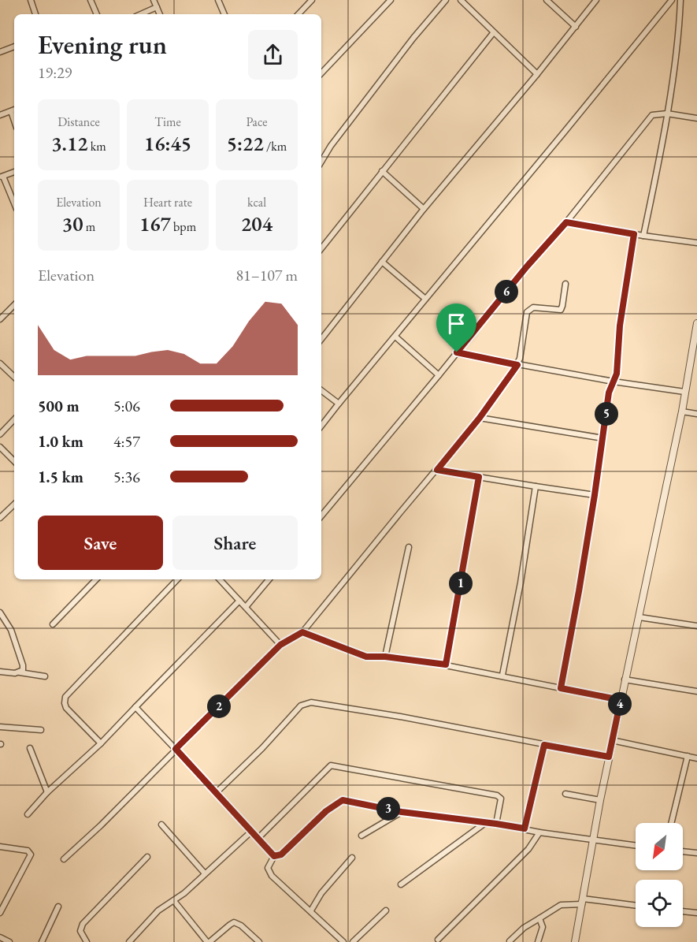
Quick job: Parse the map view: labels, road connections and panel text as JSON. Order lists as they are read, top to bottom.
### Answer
{
  "north": "bottom left",
  "page": {
    "heading": ["Evening run", "19:29"],
    "stats": [
      ["Distance", "3.12 km"],
      ["Time", "16:45"],
      ["Pace", "5:22 /km"],
      ["Elevation", "30 m"],
      ["Heart rate", "167 bpm"],
      ["kcal", "204"]
    ],
    "chart": ["Elevation", "81–107 m"],
    "pins": [
      "6",
      "5",
      "1",
      "4",
      "2",
      "3"
    ],
    "list": [
      {
        "name": "500 m",
        "note": "5:06"
      },
      {
        "name": "1.0 km",
        "note": "4:57"
      },
      {
        "name": "1.5 km",
        "note": "5:36"
      }
    ],
    "buttons": ["Save", "Share"]
  }
}
